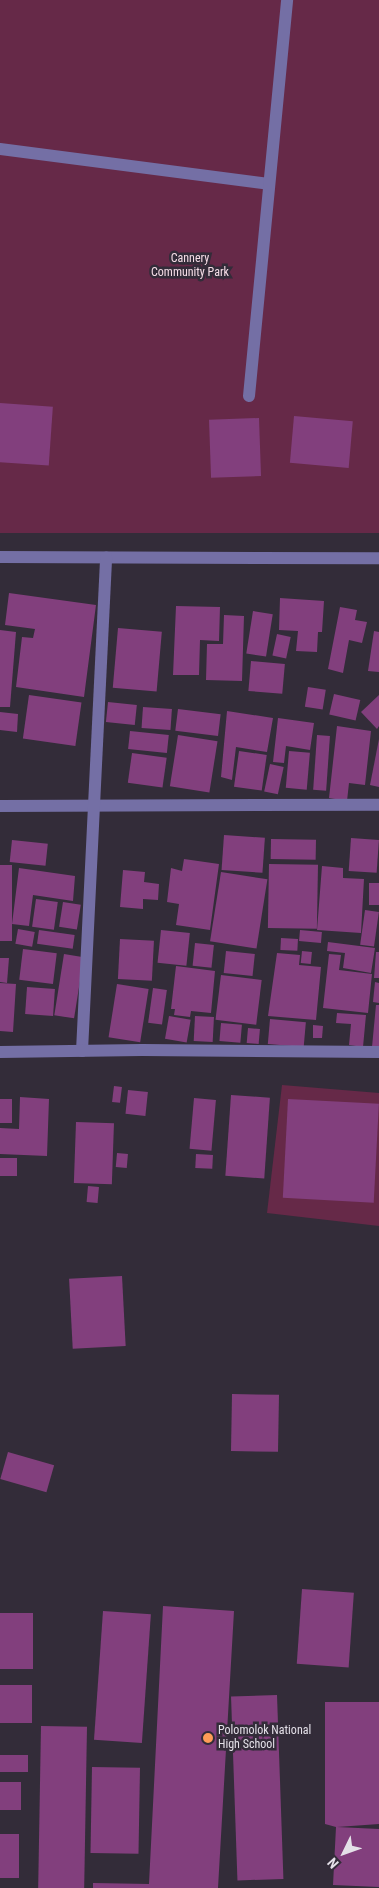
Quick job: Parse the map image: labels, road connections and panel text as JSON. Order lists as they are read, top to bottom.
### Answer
{
  "parks": ["Cannery Community Park"],
  "places": ["Polomolok National High School"],
  "north": "bottom left"
}
